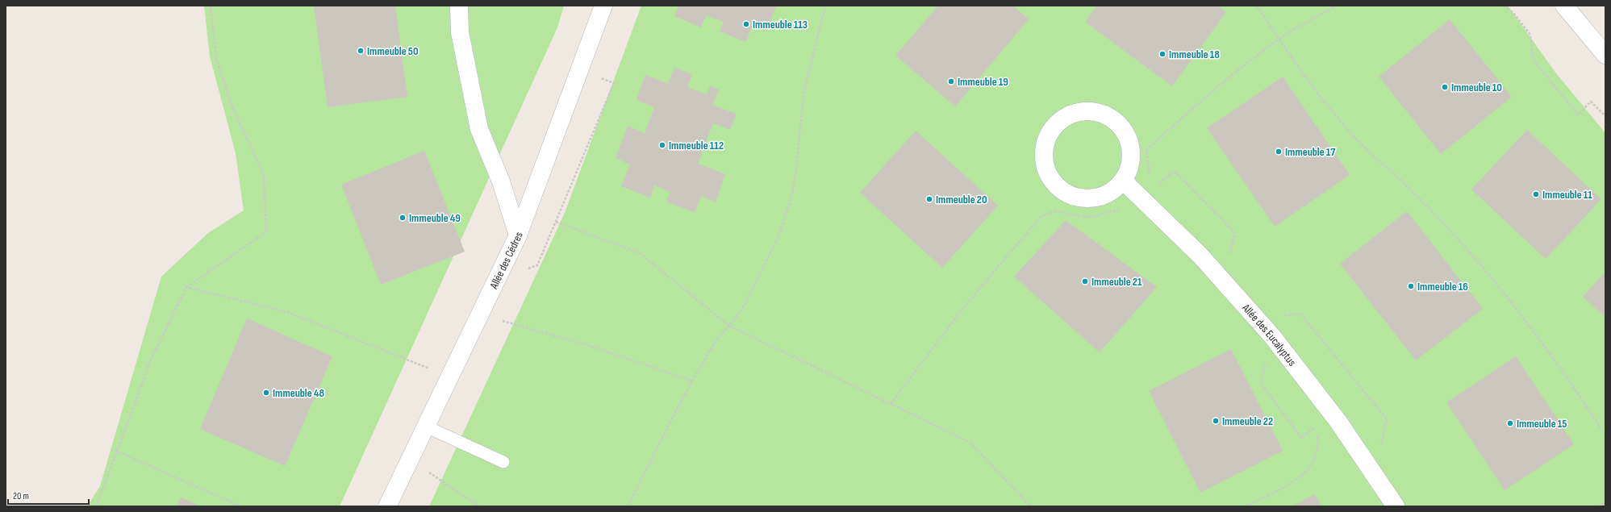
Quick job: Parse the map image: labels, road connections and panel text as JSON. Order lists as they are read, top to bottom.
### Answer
{
  "streets": {
    "street": ["Allée des Cédres", "Allée des Eucalyptus"]
  },
  "places": [
    "Immeuble 113",
    "Immeuble 50",
    "Immeuble 18",
    "Immeuble 19",
    "Immeuble 10",
    "Immeuble 112",
    "Immeuble 17",
    "Immeuble 11",
    "Immeuble 20",
    "Immeuble 49",
    "Immeuble 21",
    "Immeuble 16",
    "Immeuble 48",
    "Immeuble 22",
    "Immeuble 15"
  ],
  "scale_bar": "20 m"
}
